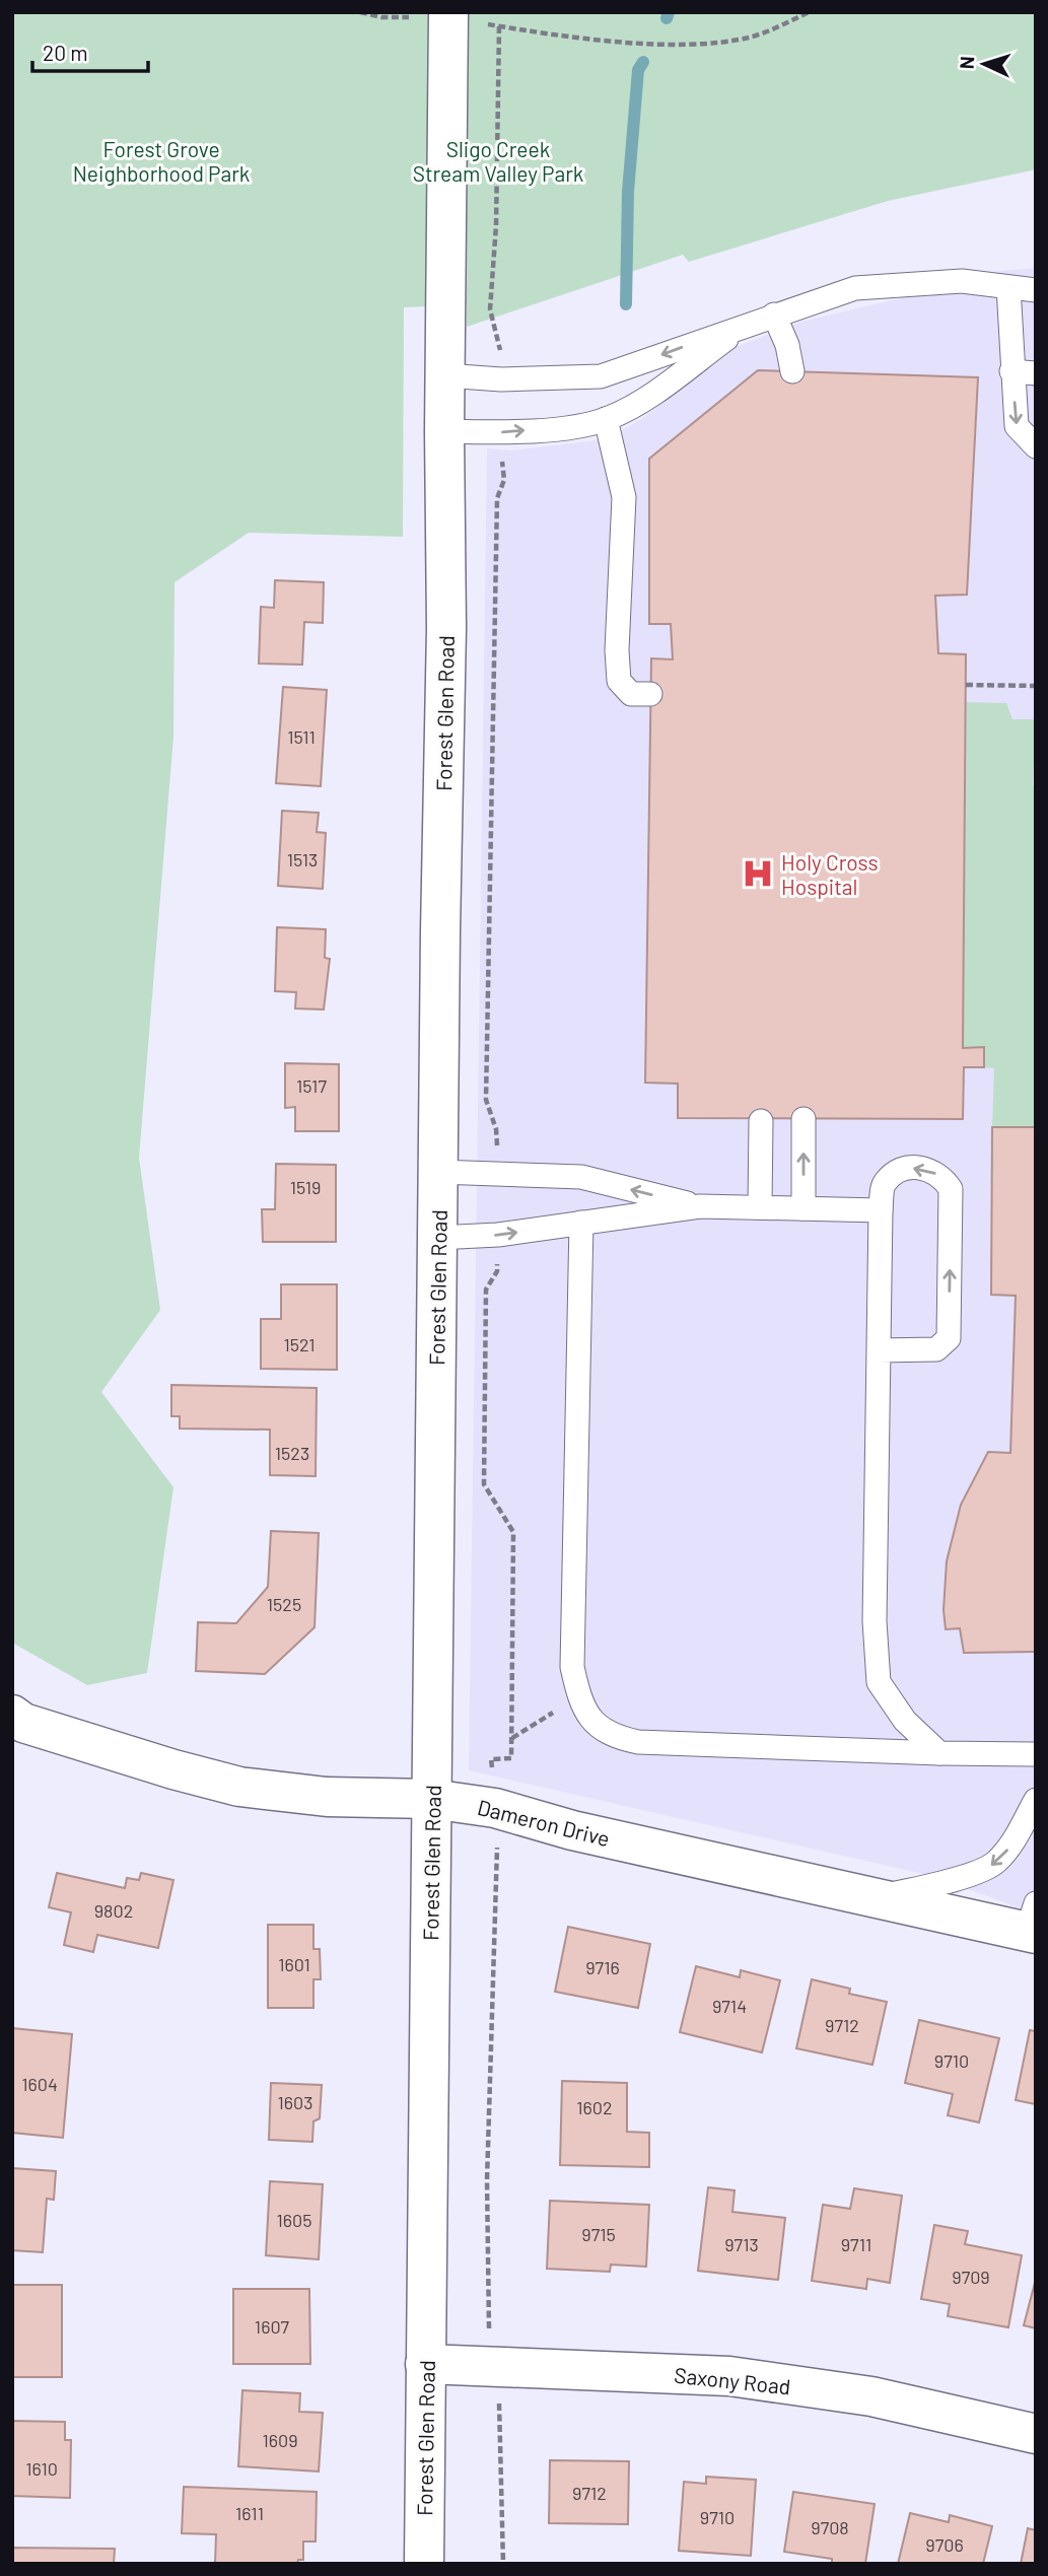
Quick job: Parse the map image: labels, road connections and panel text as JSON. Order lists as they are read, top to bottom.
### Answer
{
  "streets": {
    "street": ["Forest Glen Road", "Dameron Drive", "Saxony Road"]
  },
  "crossings": [
    ["Forest Glen Road", "Dameron Drive"],
    ["Forest Glen Road", "Saxony Road"]
  ],
  "parks": ["Forest Grove Neighborhood Park", "Sligo Creek Stream Valley Park"],
  "places": {
    "hospital": ["Holy Cross Hospital"]
  },
  "house_numbers": [
    "1511",
    "1513",
    "1517",
    "1519",
    "1521",
    "1523",
    "1525",
    "9802",
    "1601",
    "9716",
    "9714",
    "9712",
    "9710",
    "1604",
    "1603",
    "1602",
    "1605",
    "9715",
    "9713",
    "9711",
    "9709",
    "1607",
    "1609",
    "1610",
    "9712",
    "1611",
    "9710",
    "9708",
    "9706"
  ],
  "scale_bar": "20 m",
  "north": "left"
}
